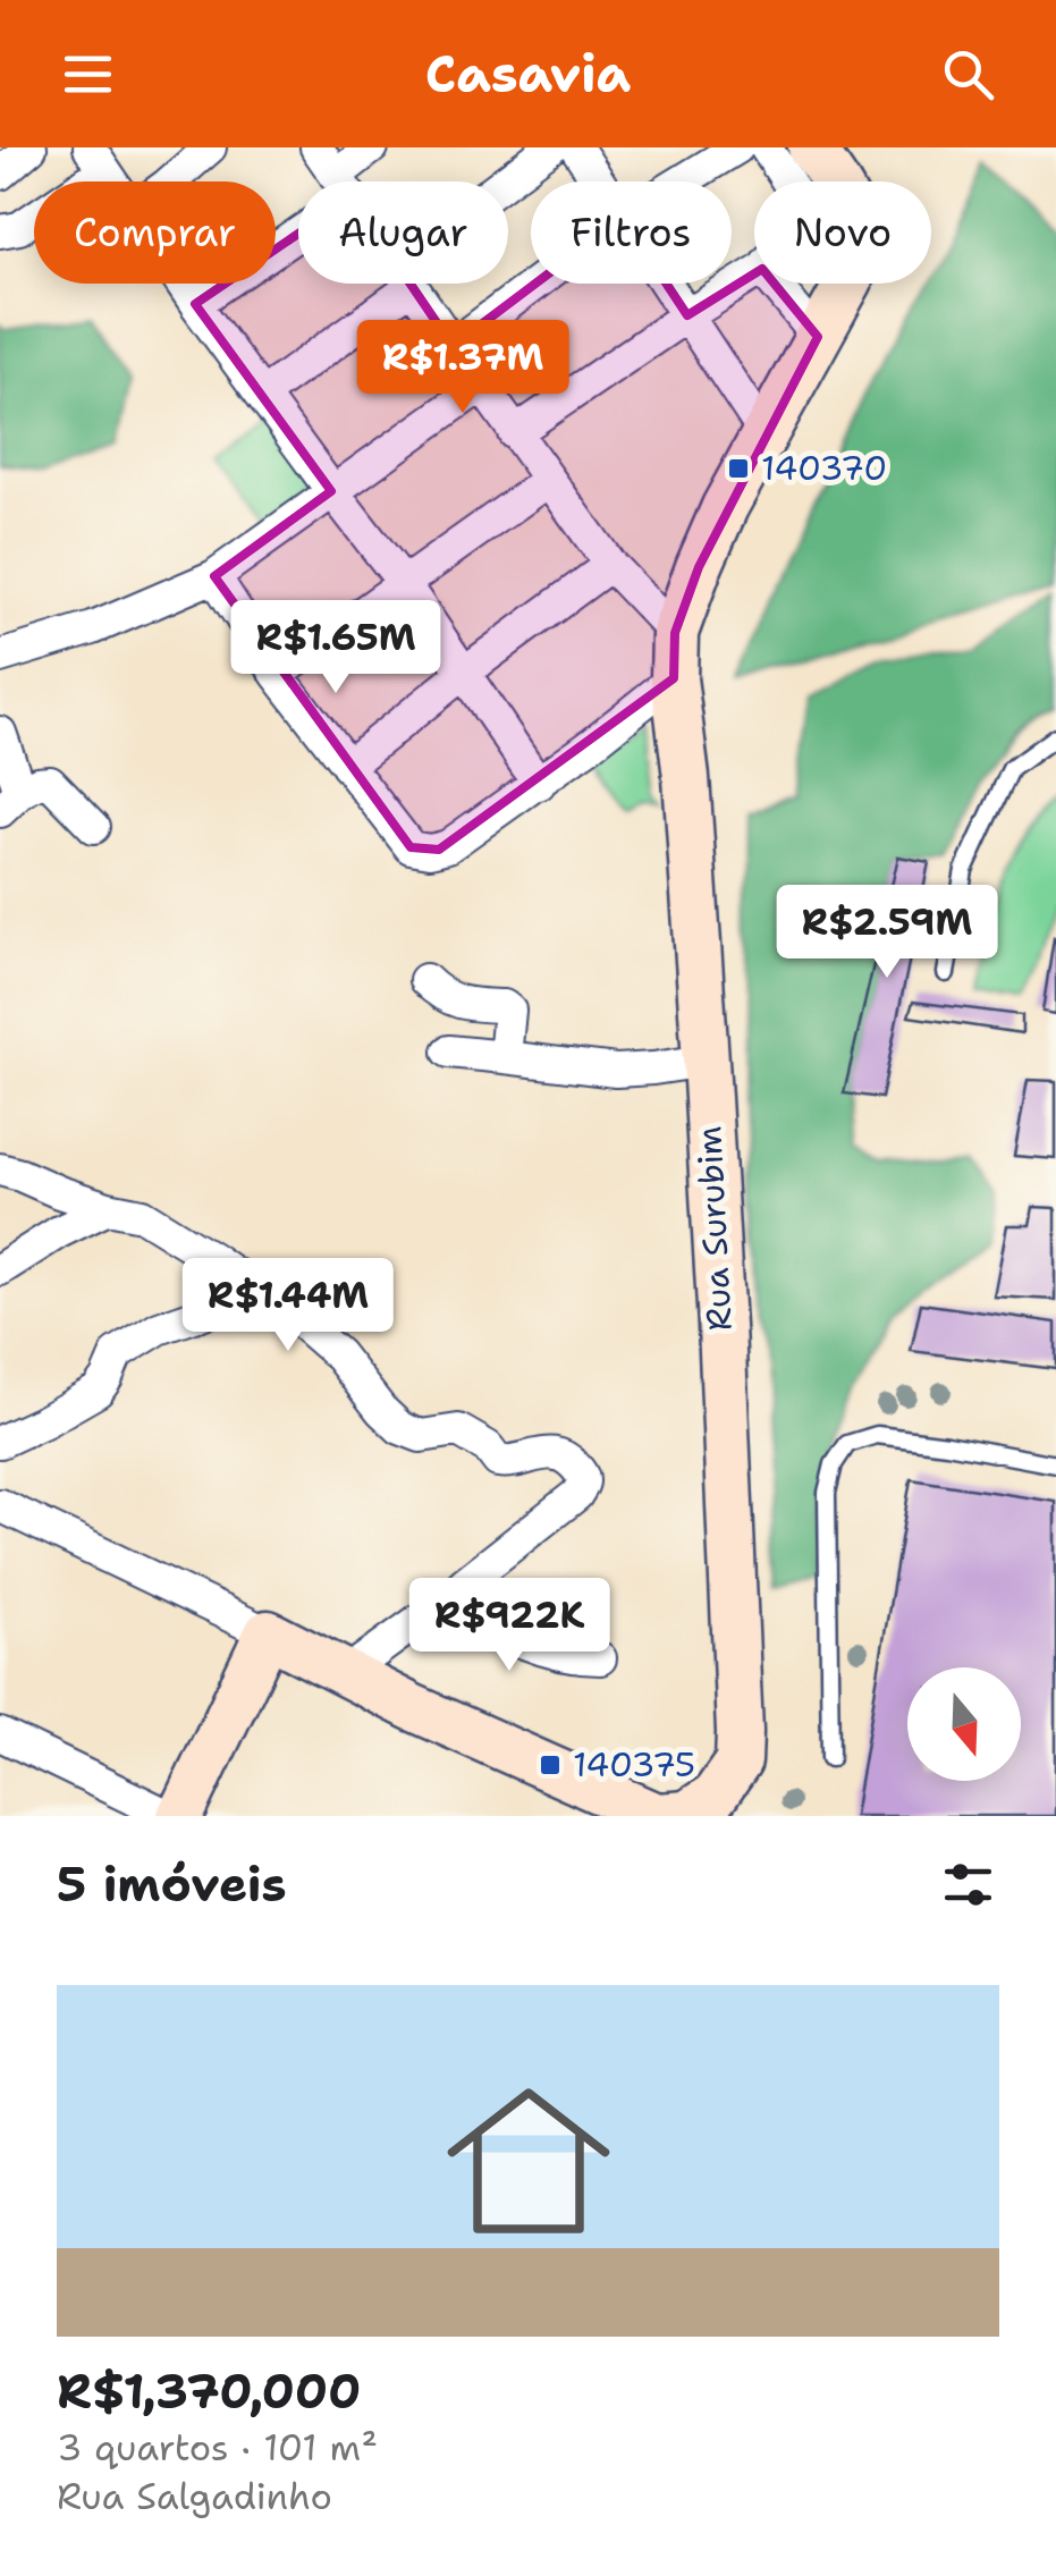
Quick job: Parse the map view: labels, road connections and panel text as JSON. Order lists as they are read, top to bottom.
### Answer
{
  "streets": {
    "street": ["Rua Surubim"]
  },
  "places": {
    "transit": ["140370", "140375"]
  },
  "north": "bottom",
  "page": {
    "header": "Casavia",
    "chip": [
      "Comprar",
      "Alugar",
      "Filtros",
      "Novo"
    ],
    "price": [
      "R$1.37M",
      "R$1.65M",
      "R$2.59M",
      "R$1.44M",
      "R$922K"
    ],
    "heading": "5 imóveis",
    "list": [
      {
        "name": "R$1,370,000",
        "note": "3 quartos · 101 m² · Rua Salgadinho"
      }
    ]
  }
}
